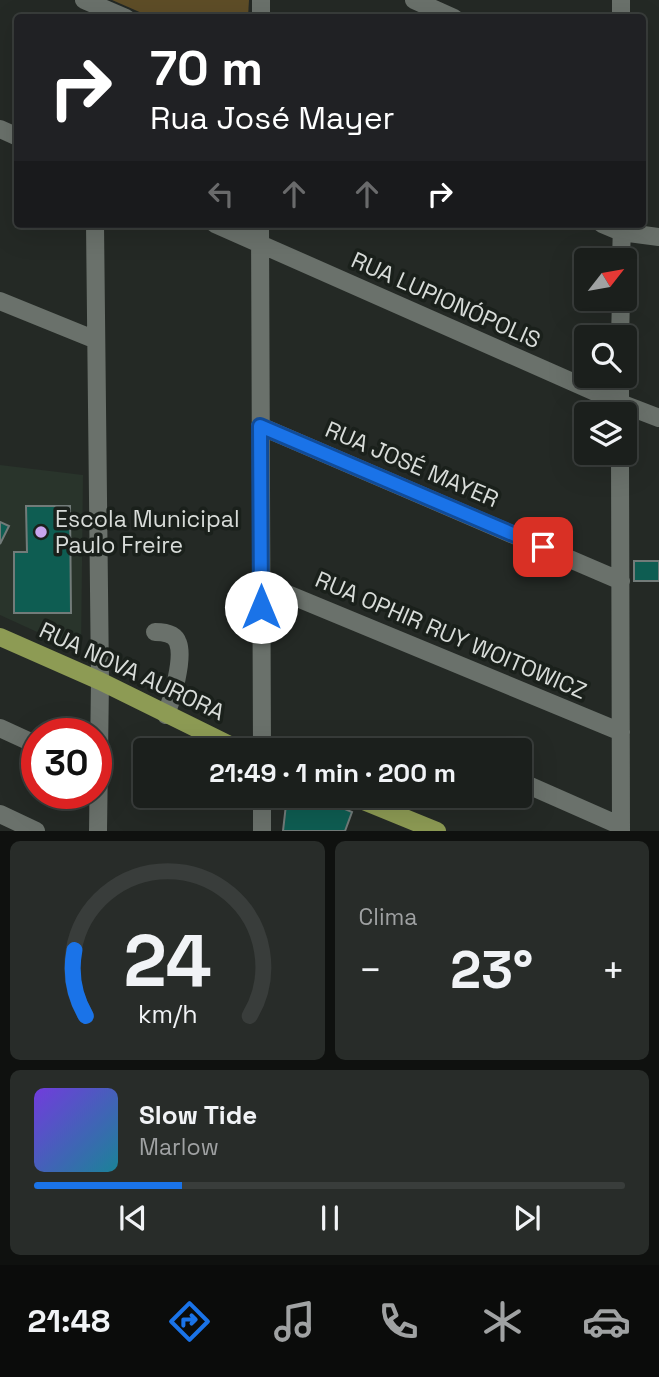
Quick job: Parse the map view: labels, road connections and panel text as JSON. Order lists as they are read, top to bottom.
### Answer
{
  "streets": {
    "main road": ["RUA NOVA AURORA"],
    "street": ["RUA LUPIONÓPOLIS", "RUA JOSÉ MAYER", "RUA OPHIR RUY WOITOWICZ"]
  },
  "places": ["Escola Municipal Paulo Freire"],
  "north": "top right",
  "page": {
    "turn": ["70 m", "Rua José Mayer"],
    "limit": "30",
    "trip": "21:49 · 1 min · 200 m",
    "tile": "Clima",
    "heat": ["−", "23°", "+"],
    "song": ["Slow Tide", "Marlow"],
    "tabs": "21:48",
    "gauge": ["24", "km/h"]
  }
}
